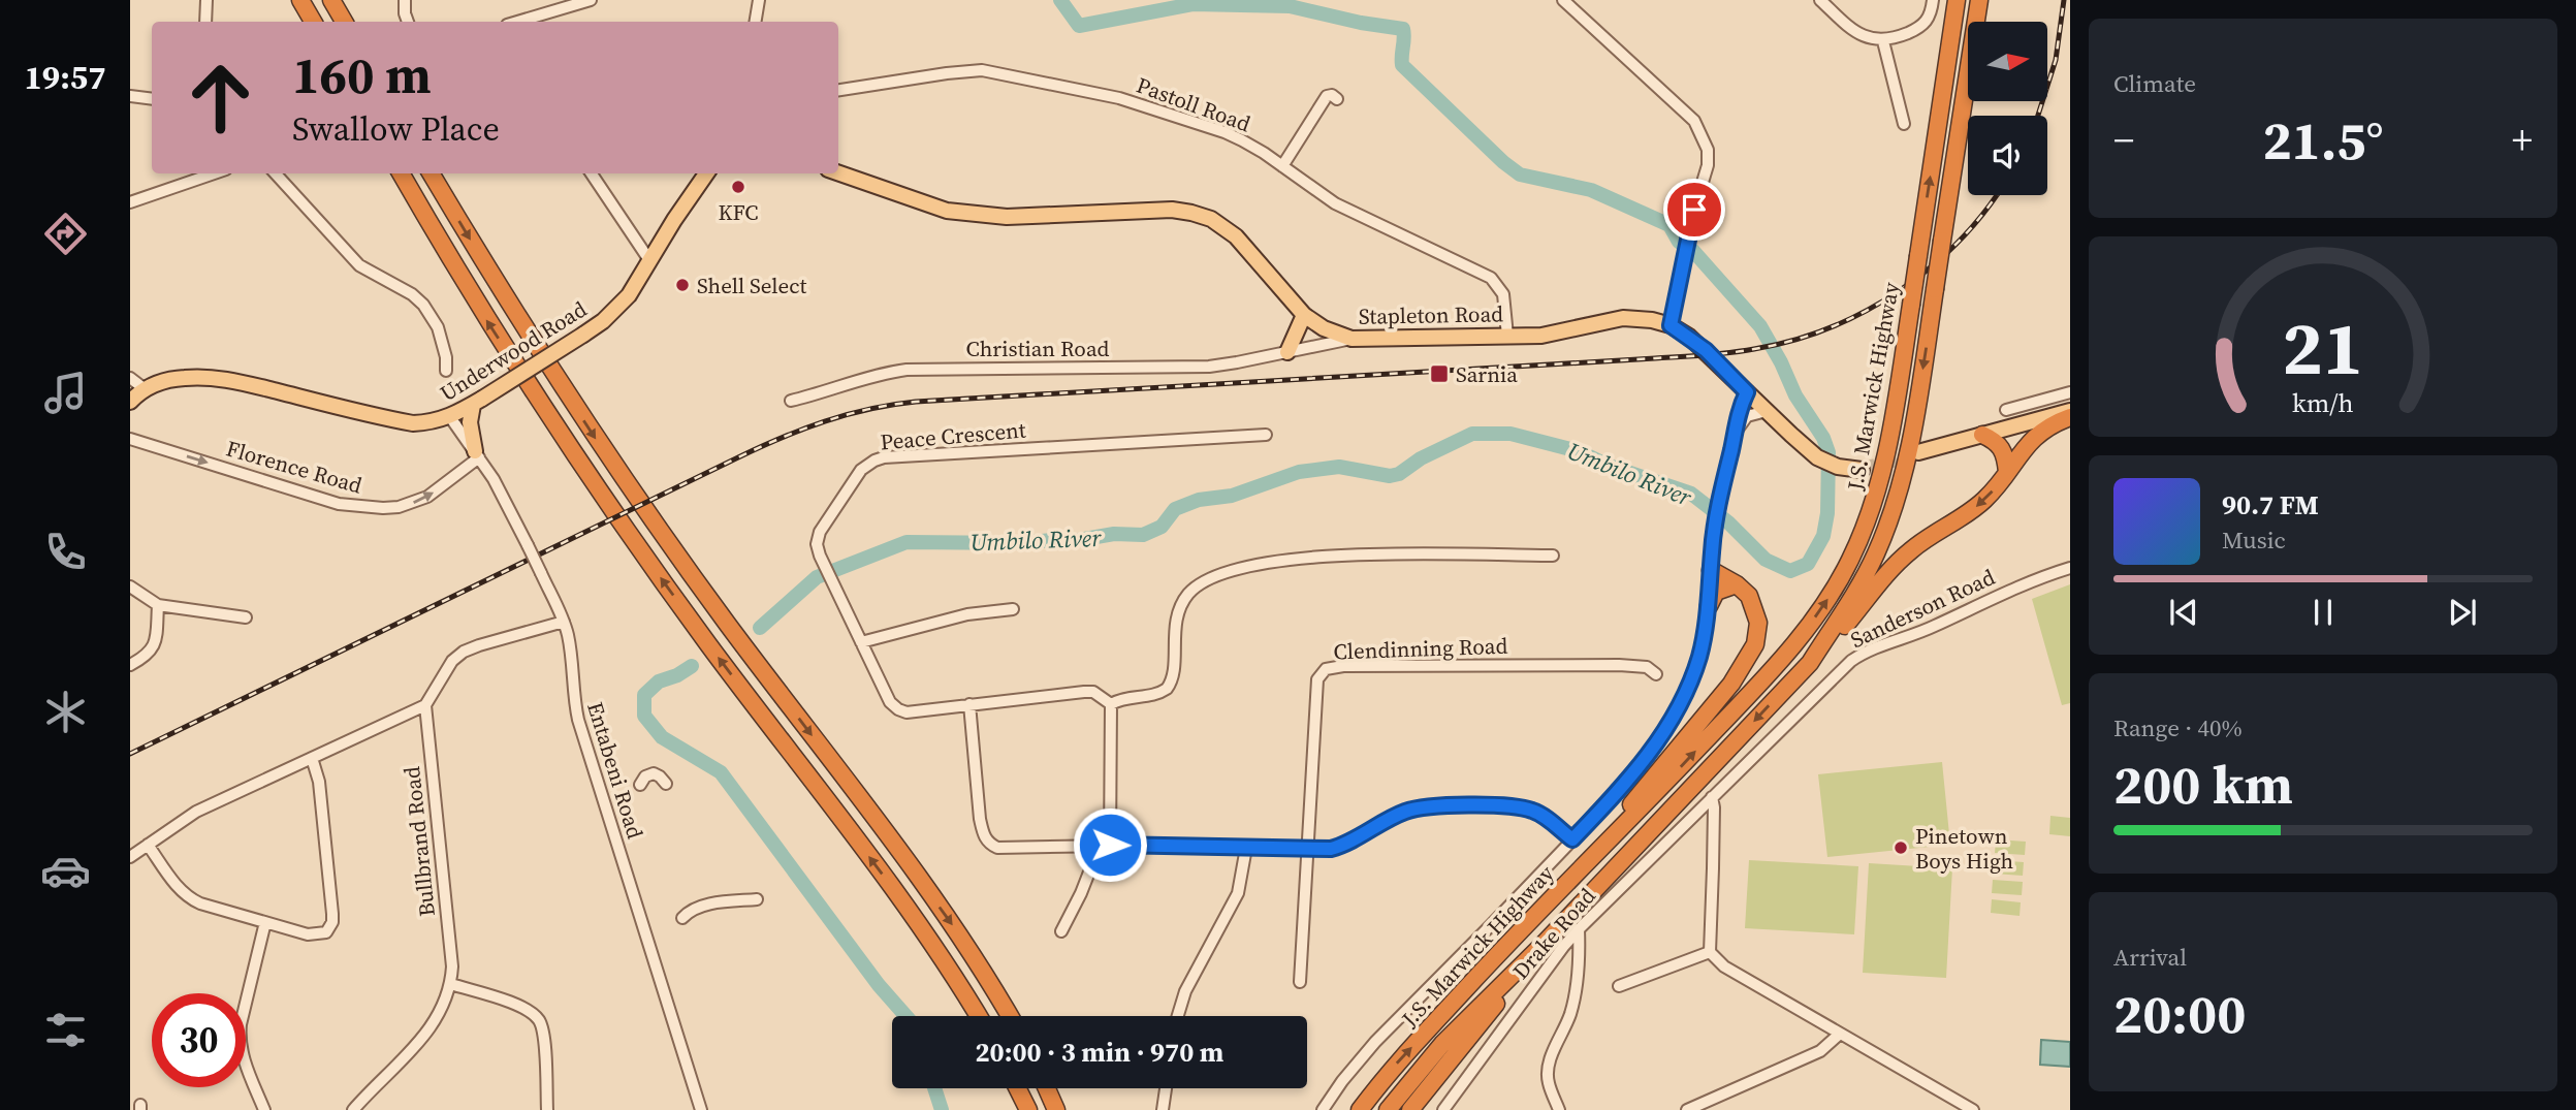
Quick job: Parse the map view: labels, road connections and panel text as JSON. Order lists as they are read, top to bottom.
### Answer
{
  "streets": {
    "highway": ["J.S. Marwick Highway"],
    "main road": ["Stapleton Road", "Underwood Road"],
    "street": [
      "Pastoll Road",
      "Christian Road",
      "Peace Crescent",
      "Florence Road",
      "Sanderson Road",
      "Clendinning Road",
      "Entabeni Road",
      "Bullbrand Road",
      "Drake Road"
    ]
  },
  "crossings": [
    ["Pastoll Road", "Stapleton Road"],
    ["Stapleton Road", "Christian Road"],
    ["Underwood Road", "Entabeni Road"],
    ["Florence Road", "Entabeni Road"],
    ["Sanderson Road", "Drake Road"]
  ],
  "one_way": ["Florence Road"],
  "water": ["Umbilo River"],
  "places": {
    "other": ["KFC", "Shell Select", "Pinetown Boys High"],
    "transit": ["Sarnia"]
  },
  "north": "right",
  "page": {
    "tabs": "19:57",
    "tile": [
      "Climate",
      ["Range · 40%", "200 km"],
      ["Arrival", "20:00"]
    ],
    "turn": ["160 m", "Swallow Place"],
    "heat": ["−", "21.5°", "+"],
    "song": ["90.7 FM", "Music"],
    "limit": "30",
    "trip": "20:00 · 3 min · 970 m",
    "gauge": ["21", "km/h"]
  }
}
